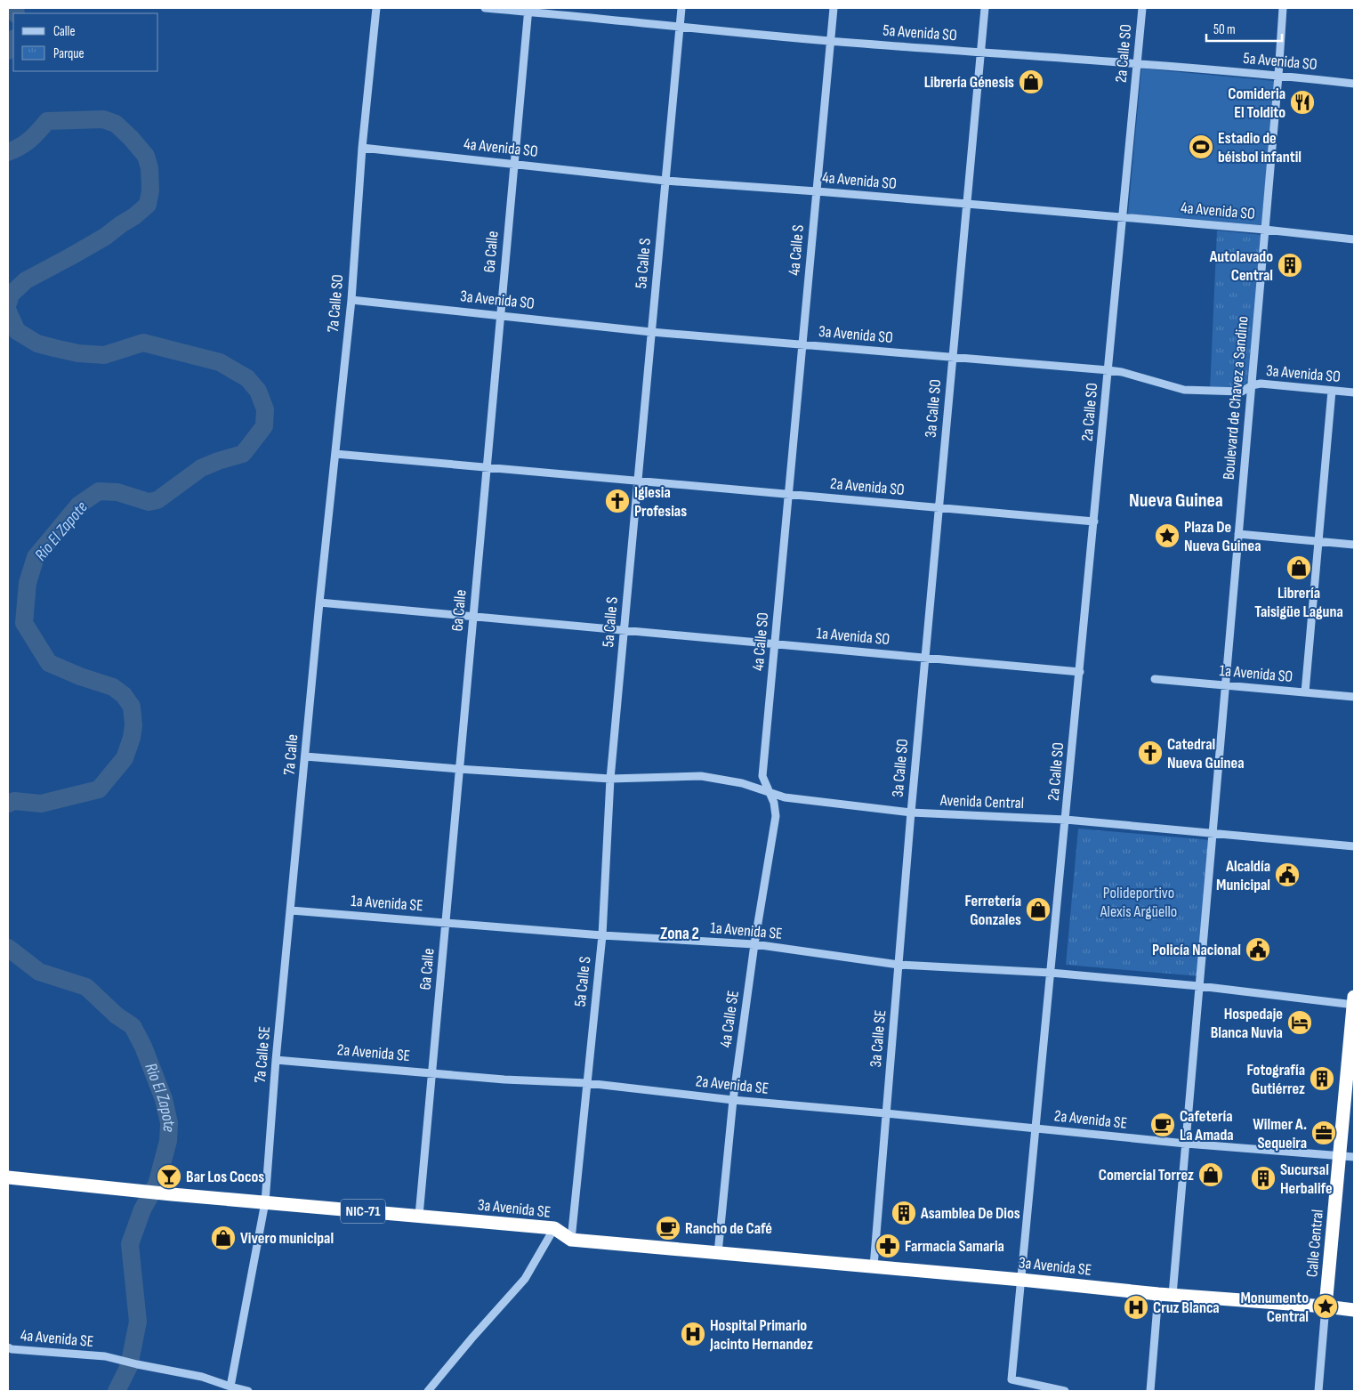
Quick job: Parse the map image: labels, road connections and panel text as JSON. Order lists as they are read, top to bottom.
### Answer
{
  "streets": {
    "highway": ["3a Avenida SE", "NIC-71", "Calle Central"],
    "street": [
      "5a Avenida SO",
      "2a Calle SO",
      "4a Avenida SO",
      "4a Calle S",
      "6a Calle",
      "5a Calle S",
      "3a Avenida SO",
      "7a Calle SO",
      "Boulevard de Chavez a Sandino",
      "3a Calle SO",
      "2a Avenida SO",
      "1a Avenida SO",
      "4a Calle SO",
      "7a Calle",
      "Avenida Central",
      "1a Avenida SE",
      "4a Calle SE",
      "3a Calle SE",
      "2a Avenida SE",
      "7a Calle SE",
      "4a Avenida SE"
    ]
  },
  "crossings": [
    ["5a Avenida SO", "2a Calle SO"],
    ["5a Avenida SO", "4a Calle S"],
    ["5a Avenida SO", "6a Calle"],
    ["5a Avenida SO", "5a Calle S"],
    ["5a Avenida SO", "Boulevard de Chavez a Sandino"],
    ["5a Avenida SO", "3a Calle SO"],
    ["2a Calle SO", "4a Avenida SO"],
    ["2a Calle SO", "3a Avenida SO"],
    ["2a Calle SO", "2a Avenida SO"],
    ["2a Calle SO", "1a Avenida SO"],
    ["2a Calle SO", "Avenida Central"],
    ["2a Calle SO", "1a Avenida SE"],
    ["2a Calle SO", "2a Avenida SE"],
    ["2a Calle SO", "3a Avenida SE"],
    ["4a Avenida SO", "4a Calle S"],
    ["4a Avenida SO", "6a Calle"],
    ["4a Avenida SO", "5a Calle S"],
    ["4a Avenida SO", "7a Calle SO"],
    ["4a Avenida SO", "Boulevard de Chavez a Sandino"],
    ["4a Avenida SO", "3a Calle SO"],
    ["4a Calle S", "3a Avenida SO"],
    ["4a Calle S", "2a Avenida SO"],
    ["4a Calle S", "4a Calle SO"],
    ["6a Calle", "3a Avenida SO"],
    ["6a Calle", "2a Avenida SO"],
    ["6a Calle", "1a Avenida SO"],
    ["6a Calle", "Avenida Central"],
    ["6a Calle", "1a Avenida SE"],
    ["6a Calle", "2a Avenida SE"],
    ["6a Calle", "3a Avenida SE"],
    ["5a Calle S", "3a Avenida SO"],
    ["5a Calle S", "2a Avenida SO"],
    ["5a Calle S", "1a Avenida SO"],
    ["5a Calle S", "Avenida Central"],
    ["5a Calle S", "1a Avenida SE"],
    ["5a Calle S", "2a Avenida SE"],
    ["5a Calle S", "3a Avenida SE"],
    ["3a Avenida SO", "7a Calle SO"],
    ["3a Avenida SO", "Boulevard de Chavez a Sandino"],
    ["3a Avenida SO", "3a Calle SO"],
    ["7a Calle SO", "2a Avenida SO"],
    ["7a Calle SO", "1a Avenida SO"],
    ["7a Calle SO", "7a Calle"],
    ["Boulevard de Chavez a Sandino", "1a Avenida SO"],
    ["Boulevard de Chavez a Sandino", "Avenida Central"],
    ["Boulevard de Chavez a Sandino", "1a Avenida SE"],
    ["Boulevard de Chavez a Sandino", "2a Avenida SE"],
    ["Boulevard de Chavez a Sandino", "3a Avenida SE"],
    ["3a Calle SO", "2a Avenida SO"],
    ["3a Calle SO", "1a Avenida SO"],
    ["3a Calle SO", "Avenida Central"],
    ["3a Calle SO", "3a Calle SE"],
    ["2a Avenida SO", "4a Calle SO"],
    ["1a Avenida SO", "4a Calle SO"],
    ["1a Avenida SO", "7a Calle"],
    ["4a Calle SO", "Avenida Central"],
    ["4a Calle SO", "4a Calle SE"],
    ["7a Calle", "Avenida Central"],
    ["7a Calle", "1a Avenida SE"],
    ["7a Calle", "7a Calle SE"],
    ["Avenida Central", "4a Calle SE"],
    ["Avenida Central", "3a Calle SE"],
    ["1a Avenida SE", "4a Calle SE"],
    ["1a Avenida SE", "3a Calle SE"],
    ["1a Avenida SE", "7a Calle SE"],
    ["1a Avenida SE", "Calle Central"],
    ["4a Calle SE", "2a Avenida SE"],
    ["4a Calle SE", "3a Avenida SE"],
    ["3a Calle SE", "2a Avenida SE"],
    ["3a Calle SE", "3a Avenida SE"],
    ["2a Avenida SE", "7a Calle SE"],
    ["2a Avenida SE", "Calle Central"],
    ["7a Calle SE", "3a Avenida SE"],
    ["7a Calle SE", "4a Avenida SE"],
    ["3a Avenida SE", "Calle Central"]
  ],
  "districts": ["Nueva Guinea", "Zona 2"],
  "water": ["Rio El Zapote"],
  "parks": ["Polideportivo Alexis Argüello"],
  "places": {
    "shop": [
      "Librería Génesis",
      "Librería Taisigüe Laguna",
      "Ferretería Gonzales",
      "Comercial Torrez",
      "Vivero municipal"
    ],
    "restaurant": ["Comideria El Toldito"],
    "sports": ["Estadio de béisbol infantil"],
    "building": [
      "Autolavado Central",
      "Fotografía Gutiérrez",
      "Sucursal Herbalife",
      "Asamblea De Dios"
    ],
    "church": ["Iglesia Profesias", "Catedral Nueva Guinea"],
    "place": ["Plaza De Nueva Guinea", "Monumento Central"],
    "public building": ["Alcaldía Municipal", "Policía Nacional"],
    "hotel": ["Hospedaje Blanca Nuvia"],
    "cafe": ["Cafetería La Amada", "Rancho de Café"],
    "office": ["Wilmer A. Sequeira"],
    "bar": ["Bar Los Cocos"],
    "pharmacy": ["Farmacia Samaria"],
    "hospital": ["Cruz Blanca", "Hospital Primario Jacinto Hernandez"]
  },
  "legend": ["Calle", "Parque"],
  "scale_bar": "50 m"
}
